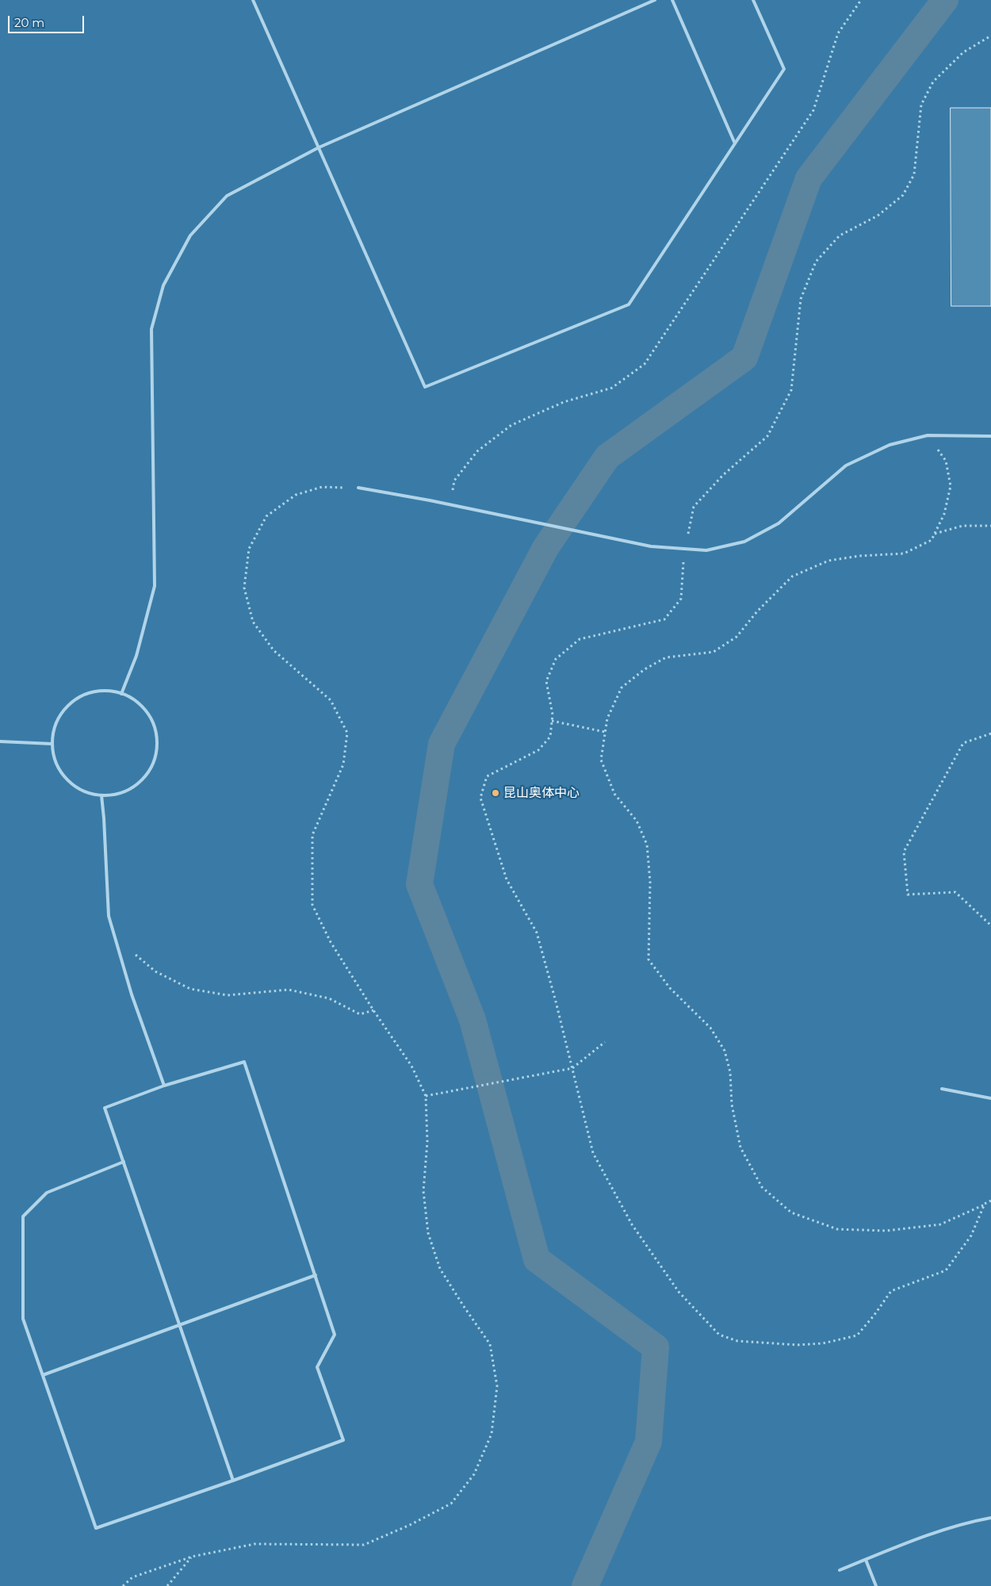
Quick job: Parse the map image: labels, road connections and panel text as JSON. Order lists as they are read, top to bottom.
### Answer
{
  "places": ["昆山奥体中心"],
  "scale_bar": "20 m"
}
